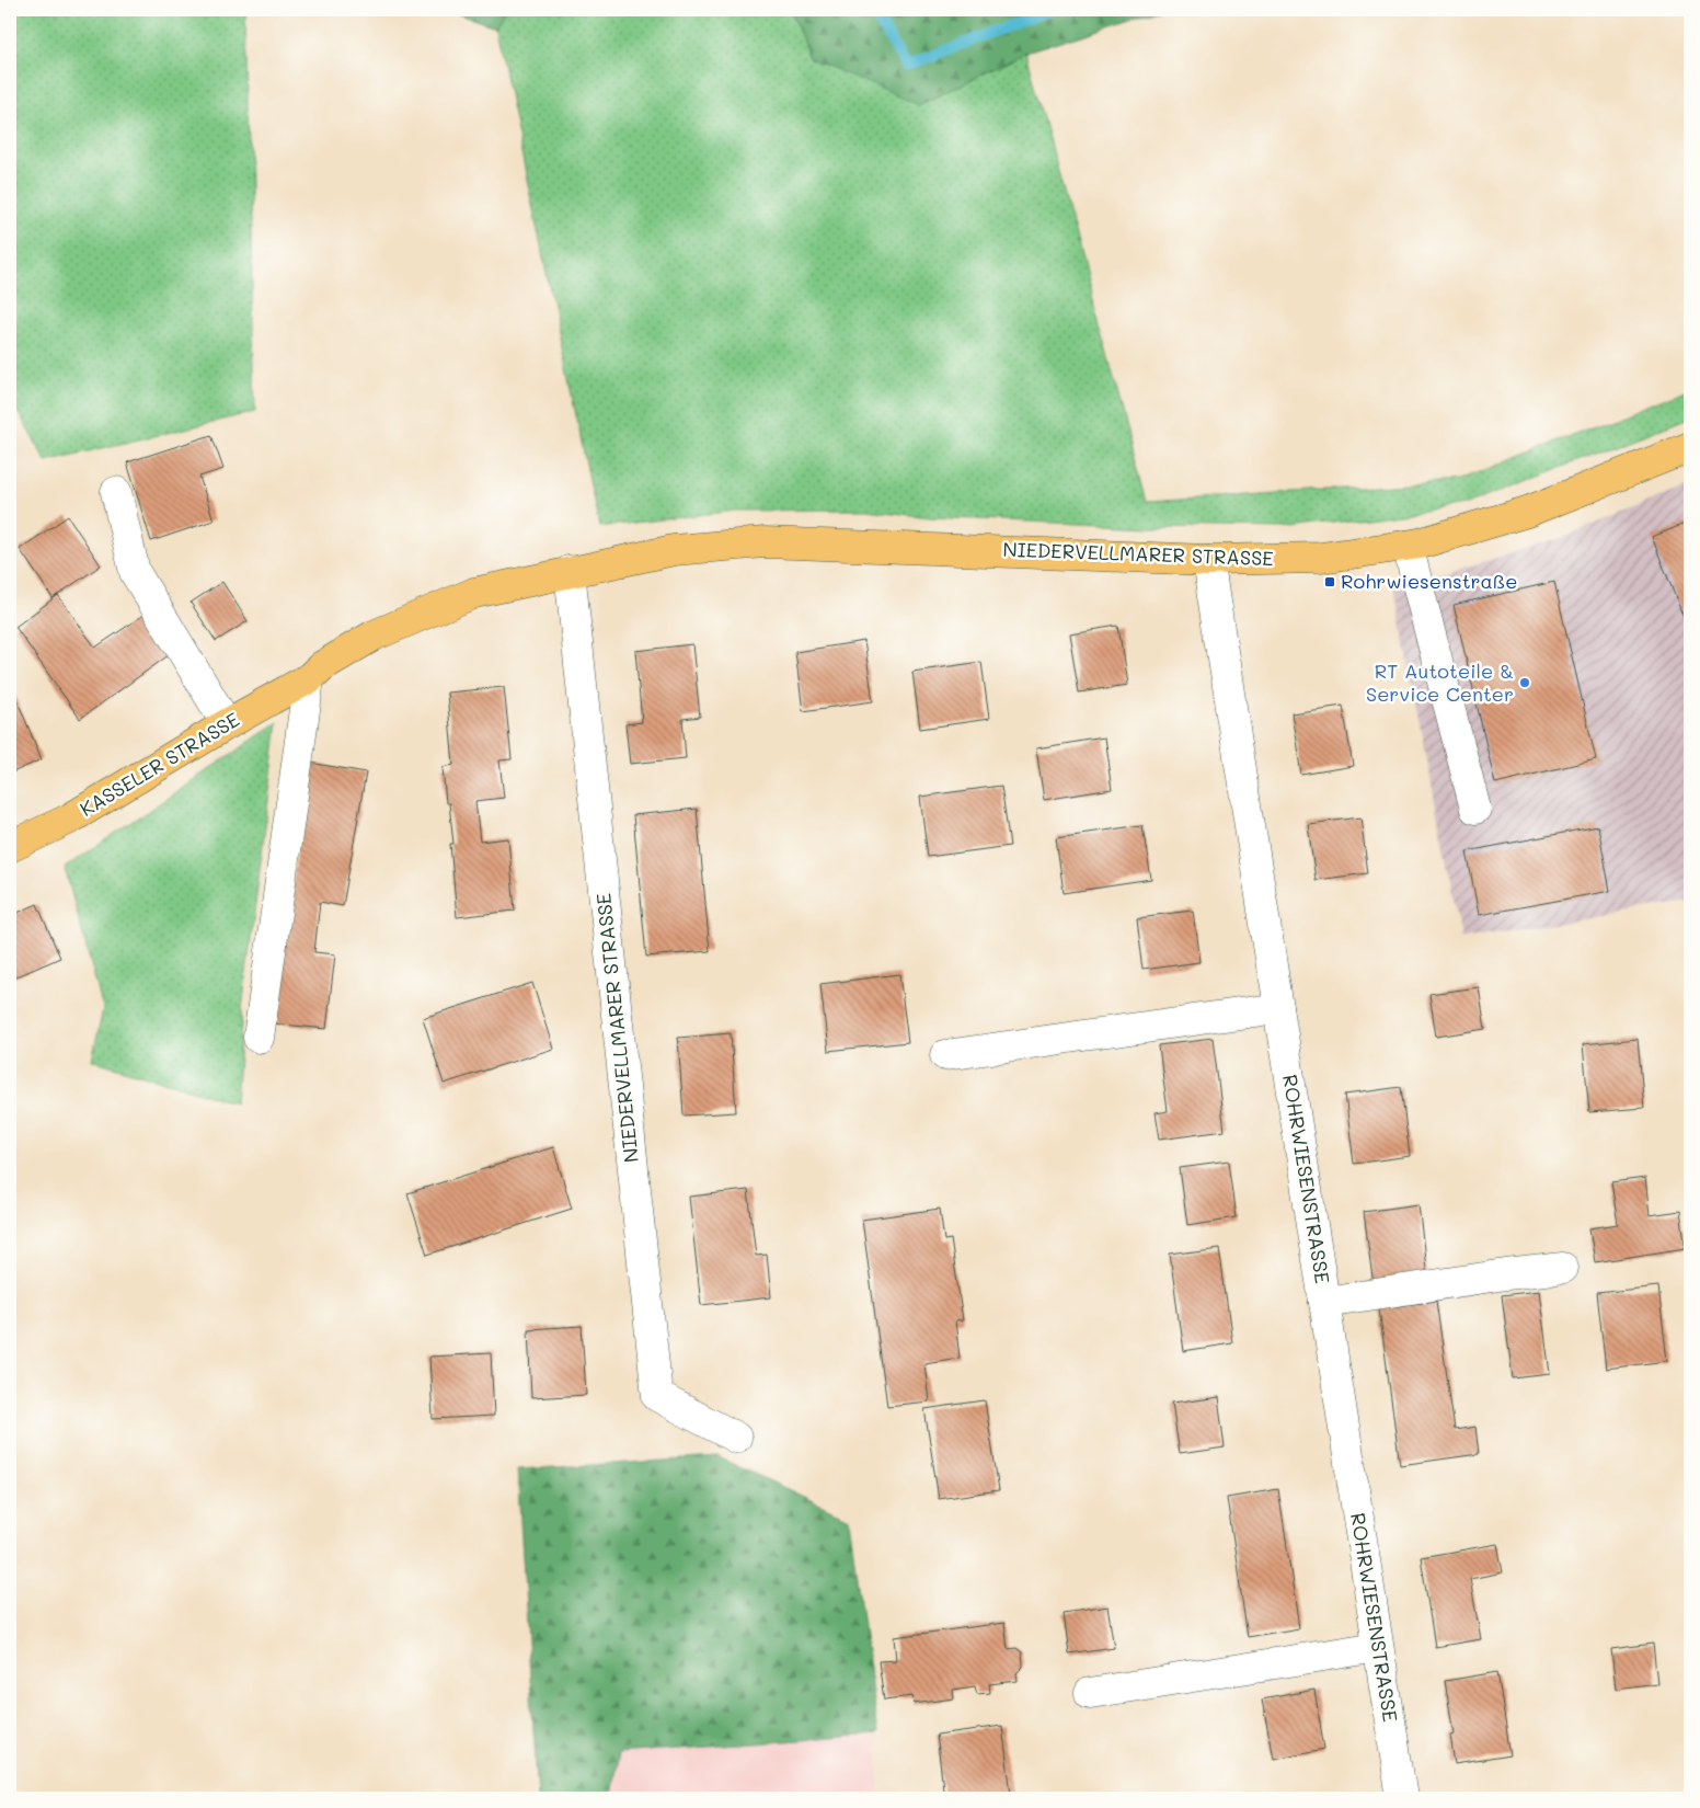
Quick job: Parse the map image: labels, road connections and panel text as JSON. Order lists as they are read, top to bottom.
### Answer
{
  "streets": {
    "main road": ["NIEDERVELLMARER STRASSE", "KASSELER STRASSE"],
    "street": ["ROHRWIESENSTRASSE"]
  },
  "crossings": [
    ["NIEDERVELLMARER STRASSE", "KASSELER STRASSE"],
    ["NIEDERVELLMARER STRASSE", "ROHRWIESENSTRASSE"]
  ],
  "places": {
    "transit": ["Rohrwiesenstraße"],
    "other": ["RT Autoteile & Service Center"]
  }
}
